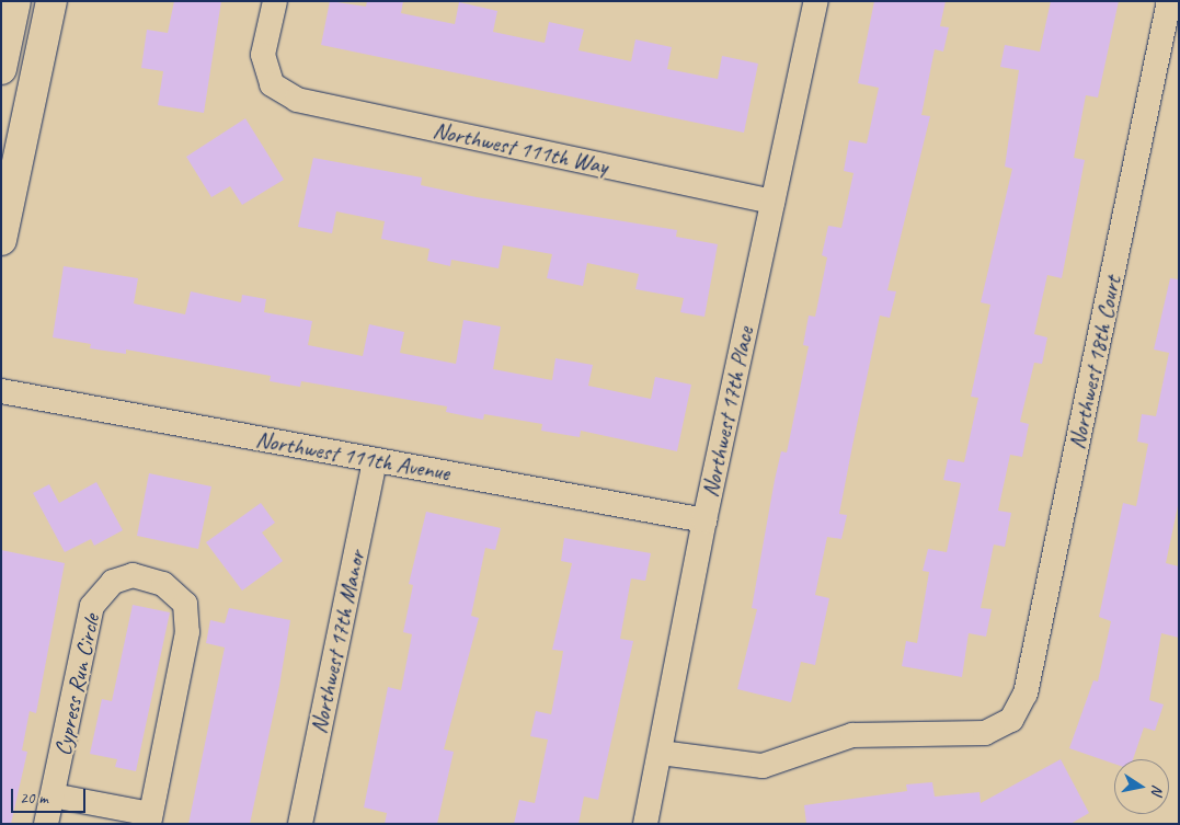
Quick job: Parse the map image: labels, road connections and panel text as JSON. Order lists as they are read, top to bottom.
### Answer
{
  "streets": {
    "street": [
      "Northwest 111th Way",
      "Northwest 18th Court",
      "Northwest 17th Place",
      "Northwest 111th Avenue",
      "Northwest 17th Manor",
      "Cypress Run Circle"
    ]
  },
  "crossings": [
    ["Northwest 111th Way", "Northwest 17th Place"],
    ["Northwest 18th Court", "Northwest 17th Place"],
    ["Northwest 17th Place", "Northwest 111th Avenue"],
    ["Northwest 111th Avenue", "Northwest 17th Manor"]
  ],
  "scale_bar": "20 m",
  "north": "right"
}
